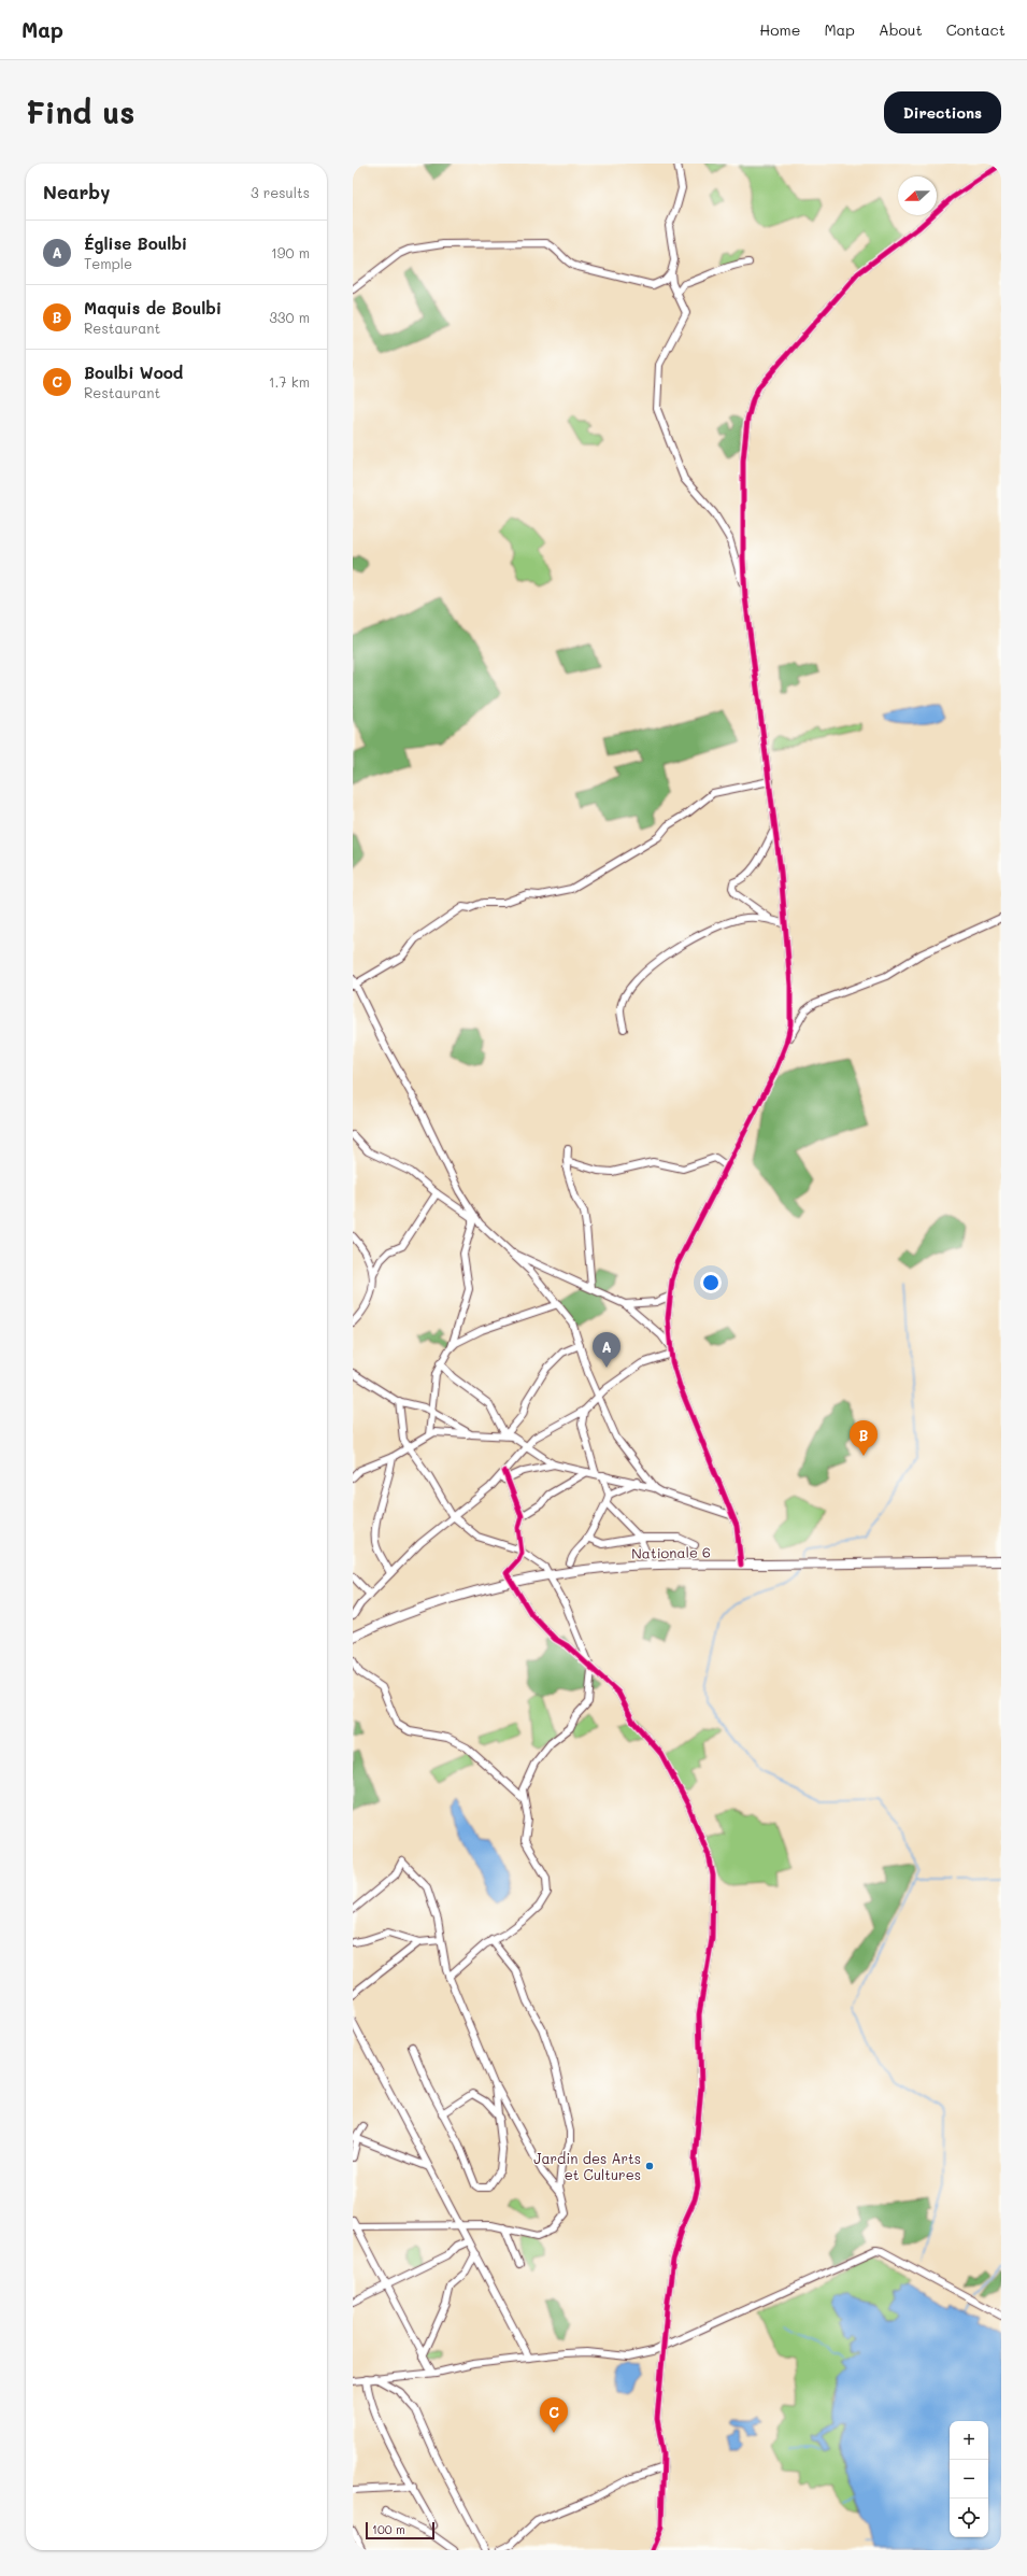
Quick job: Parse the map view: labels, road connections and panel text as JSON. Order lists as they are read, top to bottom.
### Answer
{
  "streets": {
    "main road": ["Nationale 6"]
  },
  "places": ["Jardin des Arts et Cultures"],
  "scale_bar": "100 m",
  "north": "left",
  "page": {
    "header": "Map",
    "nav": [
      "Home",
      "Map",
      "About",
      "Contact"
    ],
    "buttons": "Directions",
    "title": "Find us",
    "heading": ["Nearby", "3 results"],
    "list": [
      {
        "mark": "A",
        "name": "Église Boulbi",
        "note": "Temple",
        "value": "190 m"
      },
      {
        "mark": "B",
        "name": "Maquis de Boulbi",
        "note": "Restaurant",
        "value": "330 m"
      },
      {
        "mark": "C",
        "name": "Boulbi Wood",
        "note": "Restaurant",
        "value": "1.7 km"
      }
    ],
    "pins": ["A", "B", "C"],
    "map_buttons": ["+", "−"],
    "scale": "100 m"
  }
}
